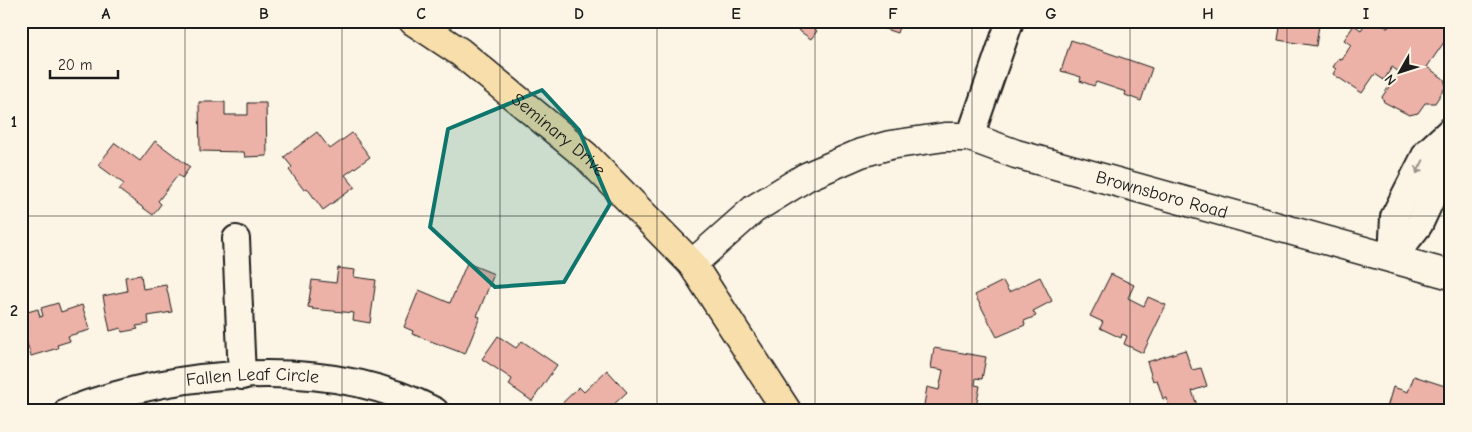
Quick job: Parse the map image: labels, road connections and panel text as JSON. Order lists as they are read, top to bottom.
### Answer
{
  "streets": {
    "main road": ["Seminary Drive"],
    "street": ["Brownsboro Road", "Fallen Leaf Circle"]
  },
  "crossings": [
    ["Seminary Drive", "Brownsboro Road"]
  ],
  "scale_bar": "20 m",
  "north": "bottom left",
  "grid": {
    "columns": [
      "A",
      "B",
      "C",
      "D",
      "E",
      "F",
      "G",
      "H",
      "I"
    ],
    "rows": ["1", "2"]
  }
}
